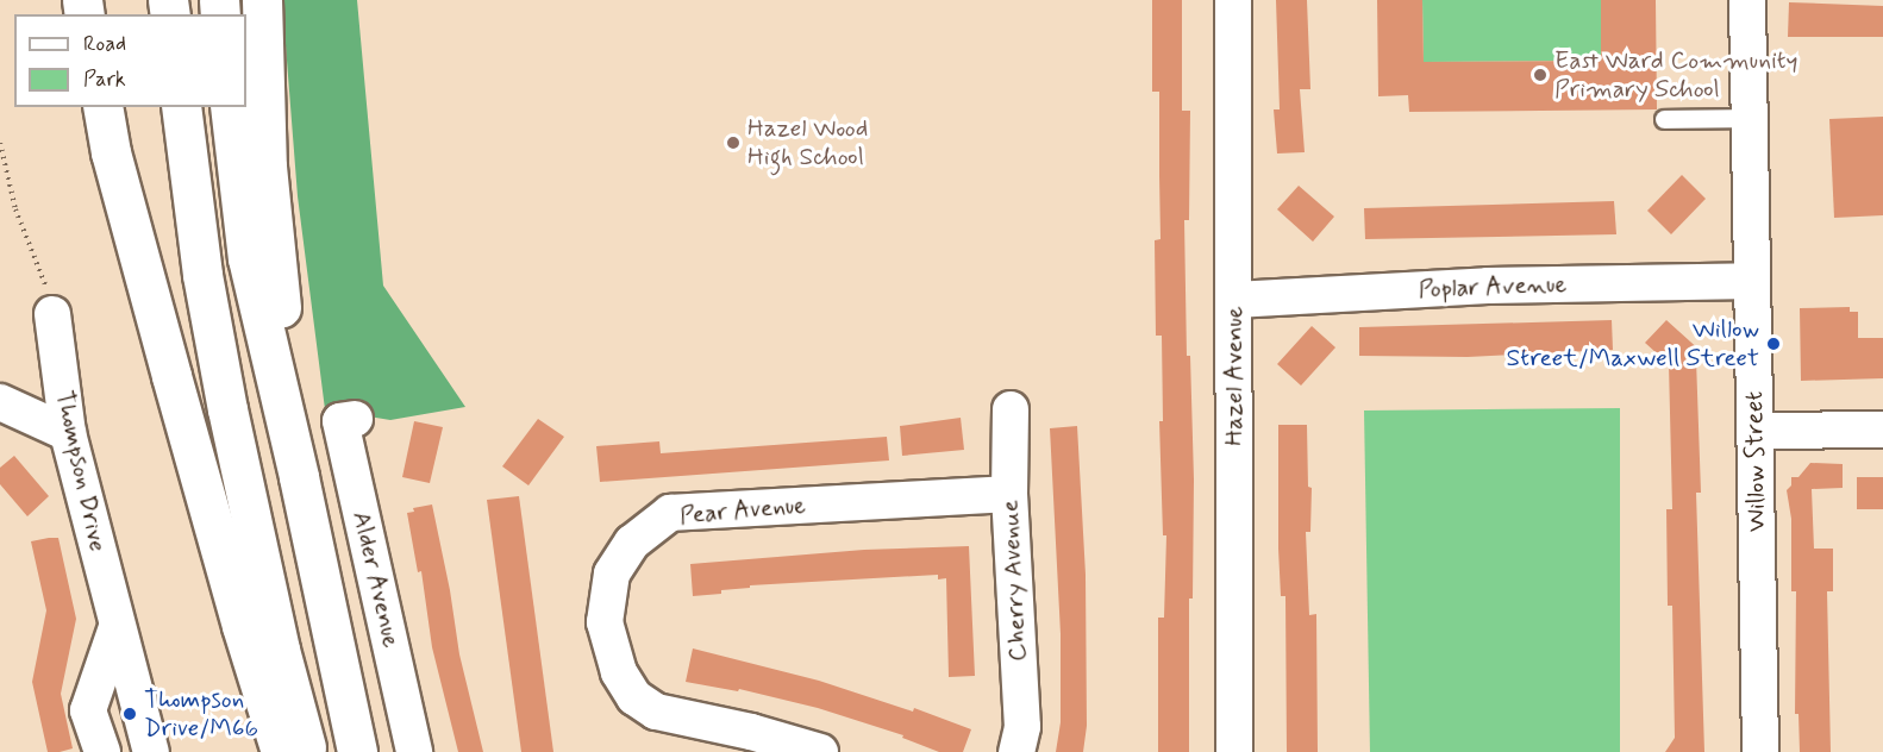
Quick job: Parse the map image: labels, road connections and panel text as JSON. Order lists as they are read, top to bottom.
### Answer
{
  "streets": {
    "street": [
      "Poplar Avenue",
      "Hazel Avenue",
      "Willow Street",
      "Thompson Drive",
      "Pear Avenue",
      "Alder Avenue",
      "Cherry Avenue"
    ]
  },
  "crossings": [
    ["Poplar Avenue", "Hazel Avenue"],
    ["Poplar Avenue", "Willow Street"],
    ["Pear Avenue", "Cherry Avenue"]
  ],
  "places": [
    "East Ward Community Primary School",
    "Hazel Wood High School",
    "Willow Street/Maxwell Street",
    "Thompson Drive/M66"
  ],
  "legend": ["Road", "Park"]
}
